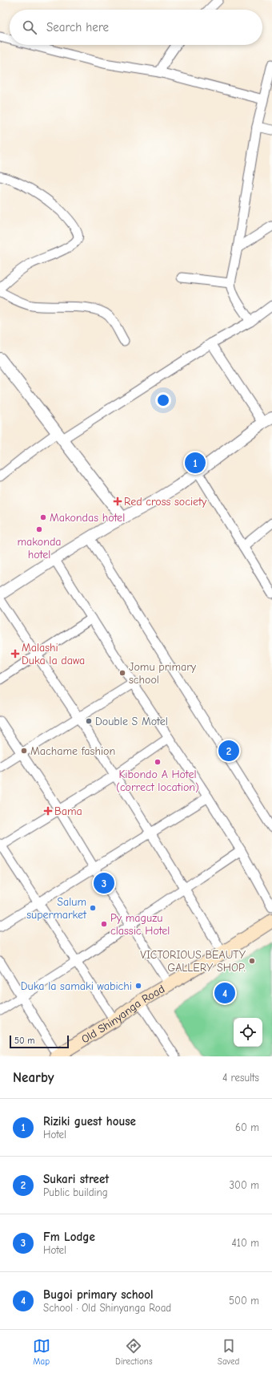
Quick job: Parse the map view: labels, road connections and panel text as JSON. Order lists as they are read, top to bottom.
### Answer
{
  "streets": {
    "main road": ["Old Shinyanga Road"]
  },
  "places": {
    "health": ["Red cross society", "Malashi Duka la dawa", "Bama"],
    "other": [
      "Makondas hotel",
      "makonda hotel",
      "Jomu primary school",
      "Double S Motel",
      "Machame fashion",
      "Kibondo A Hotel (correct location)",
      "Salum supermarket",
      "Py maguzu classic Hotel",
      "VICTORIOUS BEAUTY GALLERY SHOP.",
      "Duka la samaki wabichi"
    ]
  },
  "scale_bar": "50 m",
  "page": {
    "search": "Search here",
    "pins": [
      "1",
      "2",
      "3",
      "4"
    ],
    "scale": "50 m",
    "heading": ["Nearby", "4 results"],
    "list": [
      {
        "mark": "1",
        "name": "Riziki guest house",
        "note": "Hotel",
        "value": "60 m"
      },
      {
        "mark": "2",
        "name": "Sukari street",
        "note": "Public building",
        "value": "300 m"
      },
      {
        "mark": "3",
        "name": "Fm Lodge",
        "note": "Hotel",
        "value": "410 m"
      },
      {
        "mark": "4",
        "name": "Bugoi primary school",
        "note": "School · Old Shinyanga Road",
        "value": "500 m"
      }
    ],
    "nav": ["Map", "Directions", "Saved"]
  }
}
